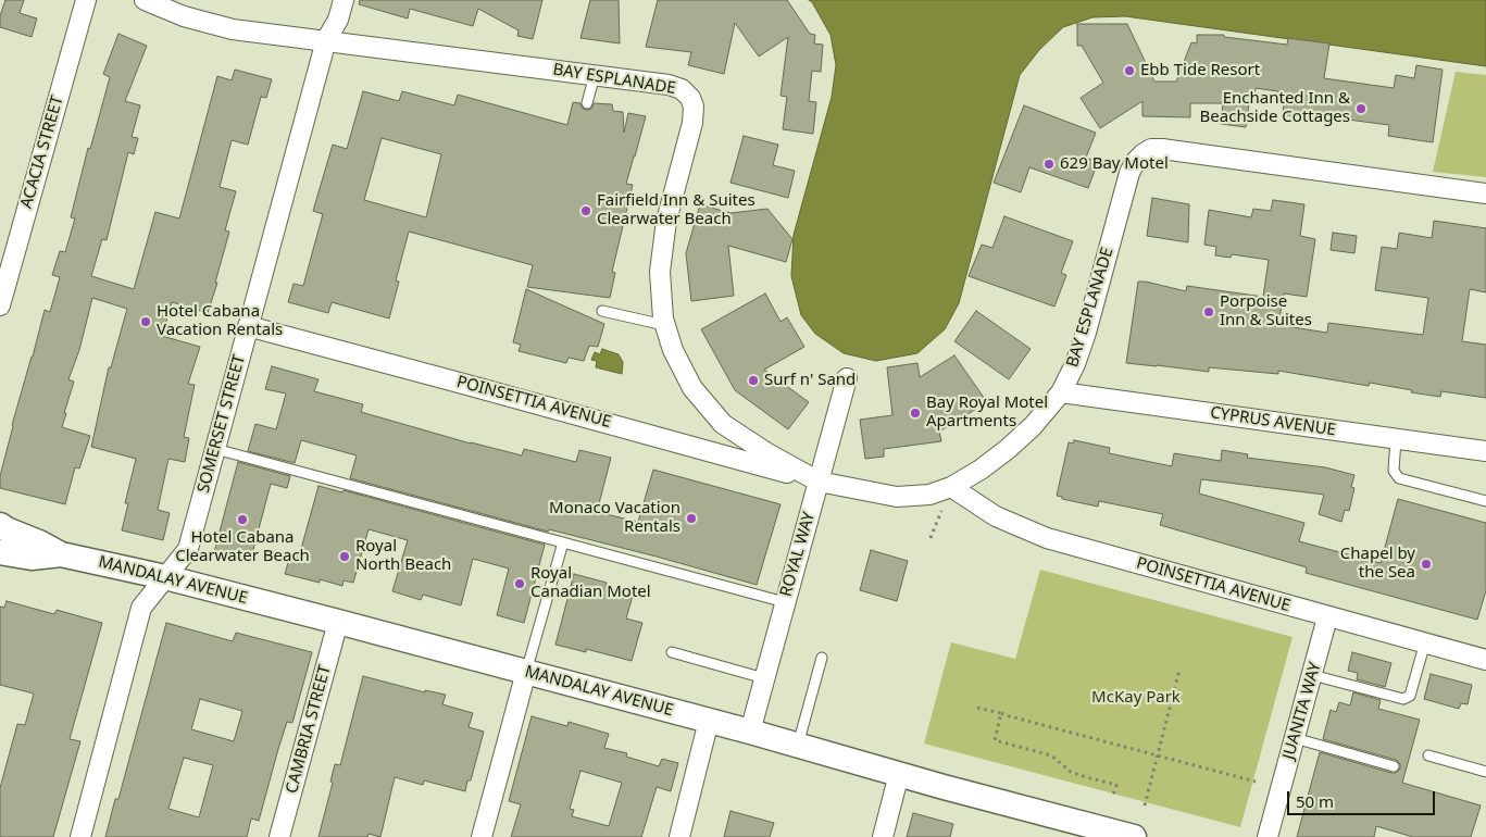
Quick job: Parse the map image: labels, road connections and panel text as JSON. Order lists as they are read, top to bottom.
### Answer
{
  "streets": {
    "street": [
      "BAY ESPLANADE",
      "ACACIA STREET",
      "POINSETTIA AVENUE",
      "CYPRUS AVENUE",
      "SOMERSET STREET",
      "ROYAL WAY",
      "MANDALAY AVENUE",
      "JUANITA WAY",
      "CAMBRIA STREET"
    ]
  },
  "crossings": [
    ["BAY ESPLANADE", "POINSETTIA AVENUE"],
    ["BAY ESPLANADE", "CYPRUS AVENUE"],
    ["BAY ESPLANADE", "SOMERSET STREET"],
    ["BAY ESPLANADE", "ROYAL WAY"],
    ["POINSETTIA AVENUE", "SOMERSET STREET"],
    ["POINSETTIA AVENUE", "ROYAL WAY"],
    ["POINSETTIA AVENUE", "JUANITA WAY"],
    ["SOMERSET STREET", "MANDALAY AVENUE"],
    ["ROYAL WAY", "MANDALAY AVENUE"],
    ["MANDALAY AVENUE", "CAMBRIA STREET"]
  ],
  "parks": ["McKay Park"],
  "places": [
    "Ebb Tide Resort",
    "Enchanted Inn & Beachside Cottages",
    "629 Bay Motel",
    "Fairfield Inn & Suites Clearwater Beach",
    "Porpoise Inn & Suites",
    "Hotel Cabana Vacation Rentals",
    "Surf n' Sand",
    "Bay Royal Motel Apartments",
    "Monaco Vacation Rentals",
    "Hotel Cabana Clearwater Beach",
    "Royal North Beach",
    "Chapel by the Sea",
    "Royal Canadian Motel"
  ],
  "scale_bar": "50 m"
}
